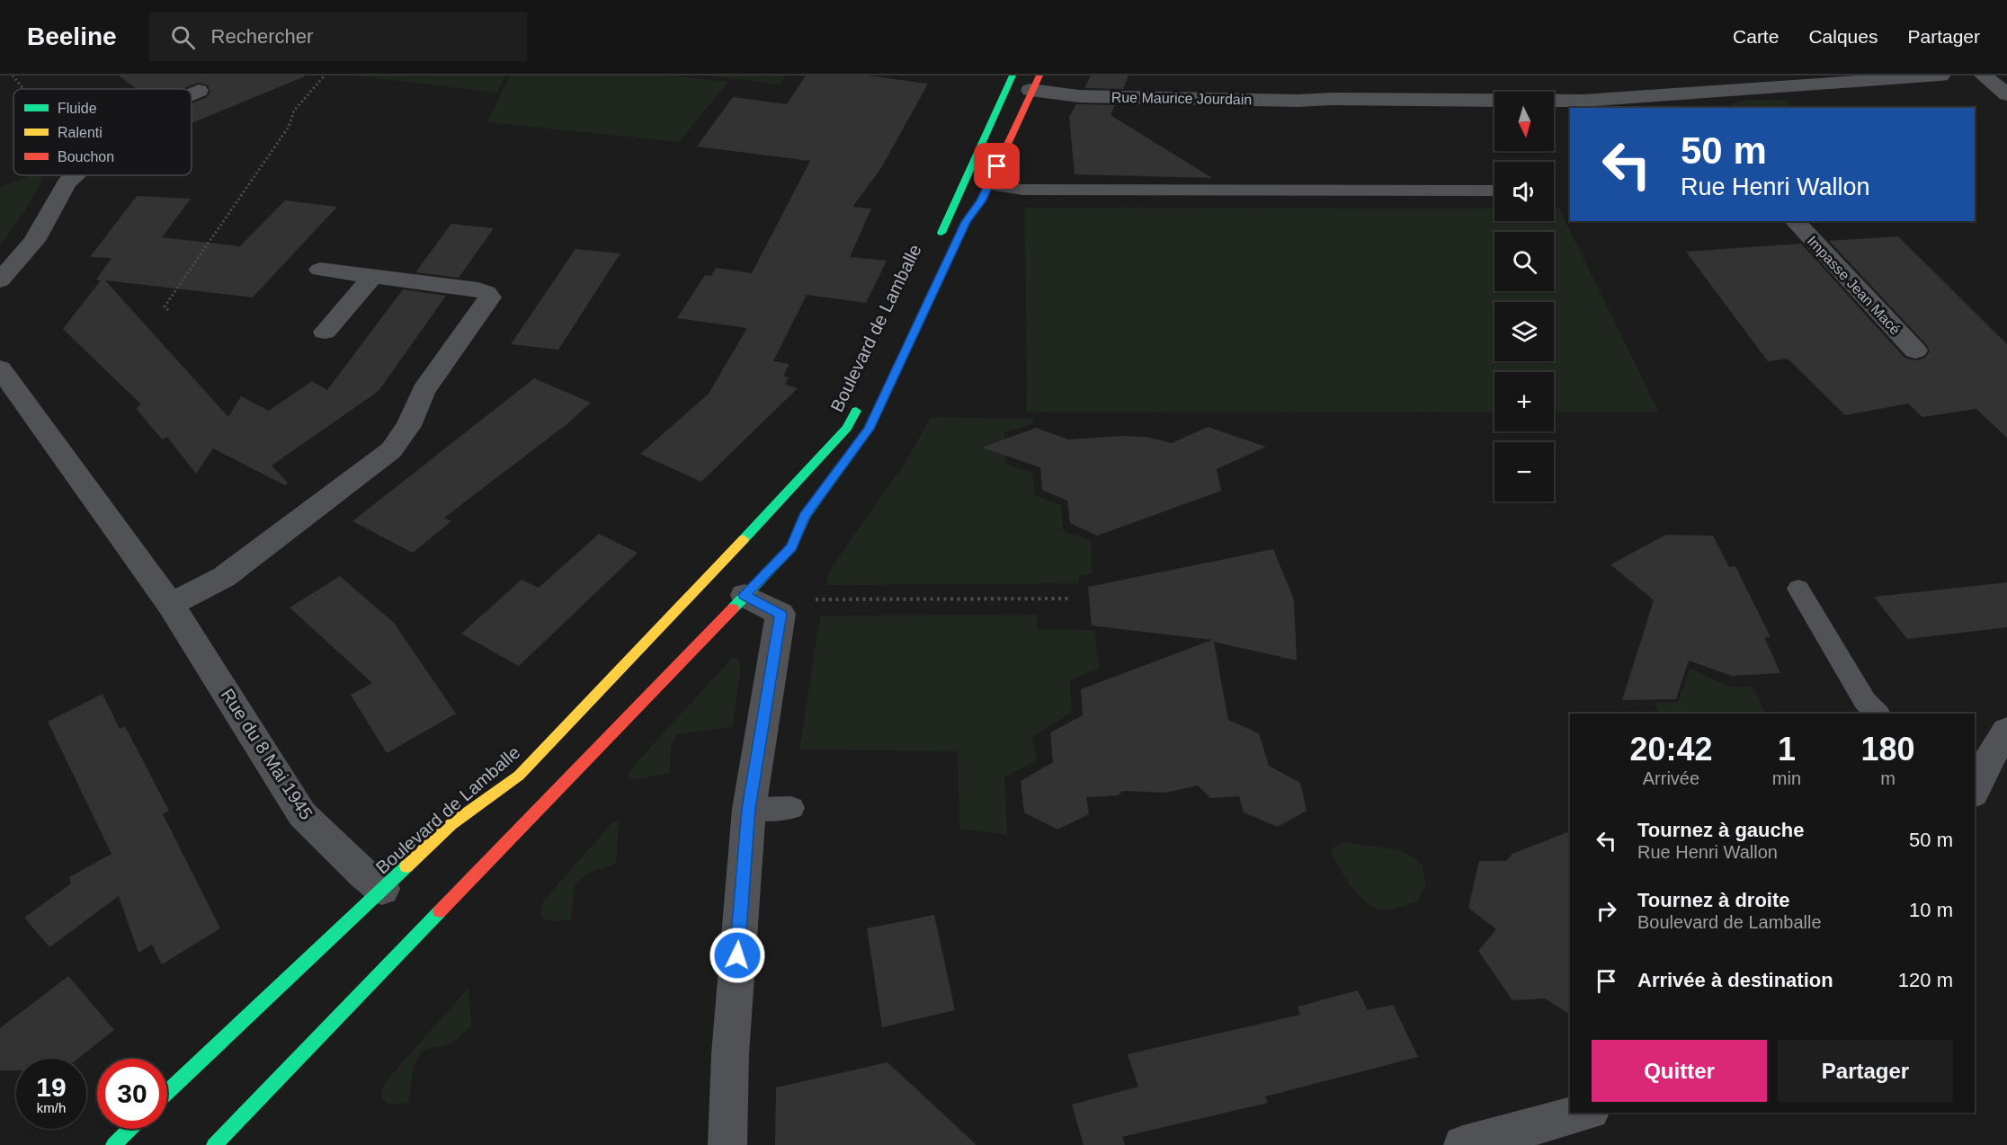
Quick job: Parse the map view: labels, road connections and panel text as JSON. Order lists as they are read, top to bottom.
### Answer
{
  "streets": {
    "street": [
      "Rue Maurice Jourdain",
      "Impasse Jean Macé",
      "Boulevard de Lamballe",
      "Rue du 8 Mai 1945"
    ]
  },
  "crossings": [
    ["Rue Maurice Jourdain", "Boulevard de Lamballe"],
    ["Boulevard de Lamballe", "Rue du 8 Mai 1945"]
  ],
  "legend": ["Fluide", "Ralenti", "Bouchon"],
  "north": "bottom",
  "page": {
    "header": "Beeline",
    "search": "Rechercher",
    "nav": ["Carte", "Calques", "Partager"],
    "map_buttons": ["+", "−"],
    "turn": ["50 m", "Rue Henri Wallon"],
    "eta": [
      "20:42",
      "Arrivée",
      "1",
      "min",
      "180",
      "m"
    ],
    "list": [
      {
        "name": "Tournez à gauche",
        "note": "Rue Henri Wallon",
        "value": "50 m"
      },
      {
        "name": "Tournez à droite",
        "note": "Boulevard de Lamballe",
        "value": "10 m"
      },
      {
        "name": "Arrivée à destination",
        "value": "120 m"
      }
    ],
    "buttons": ["Quitter", "Partager"],
    "speed": "19 km/h",
    "limit": "30"
  }
}
